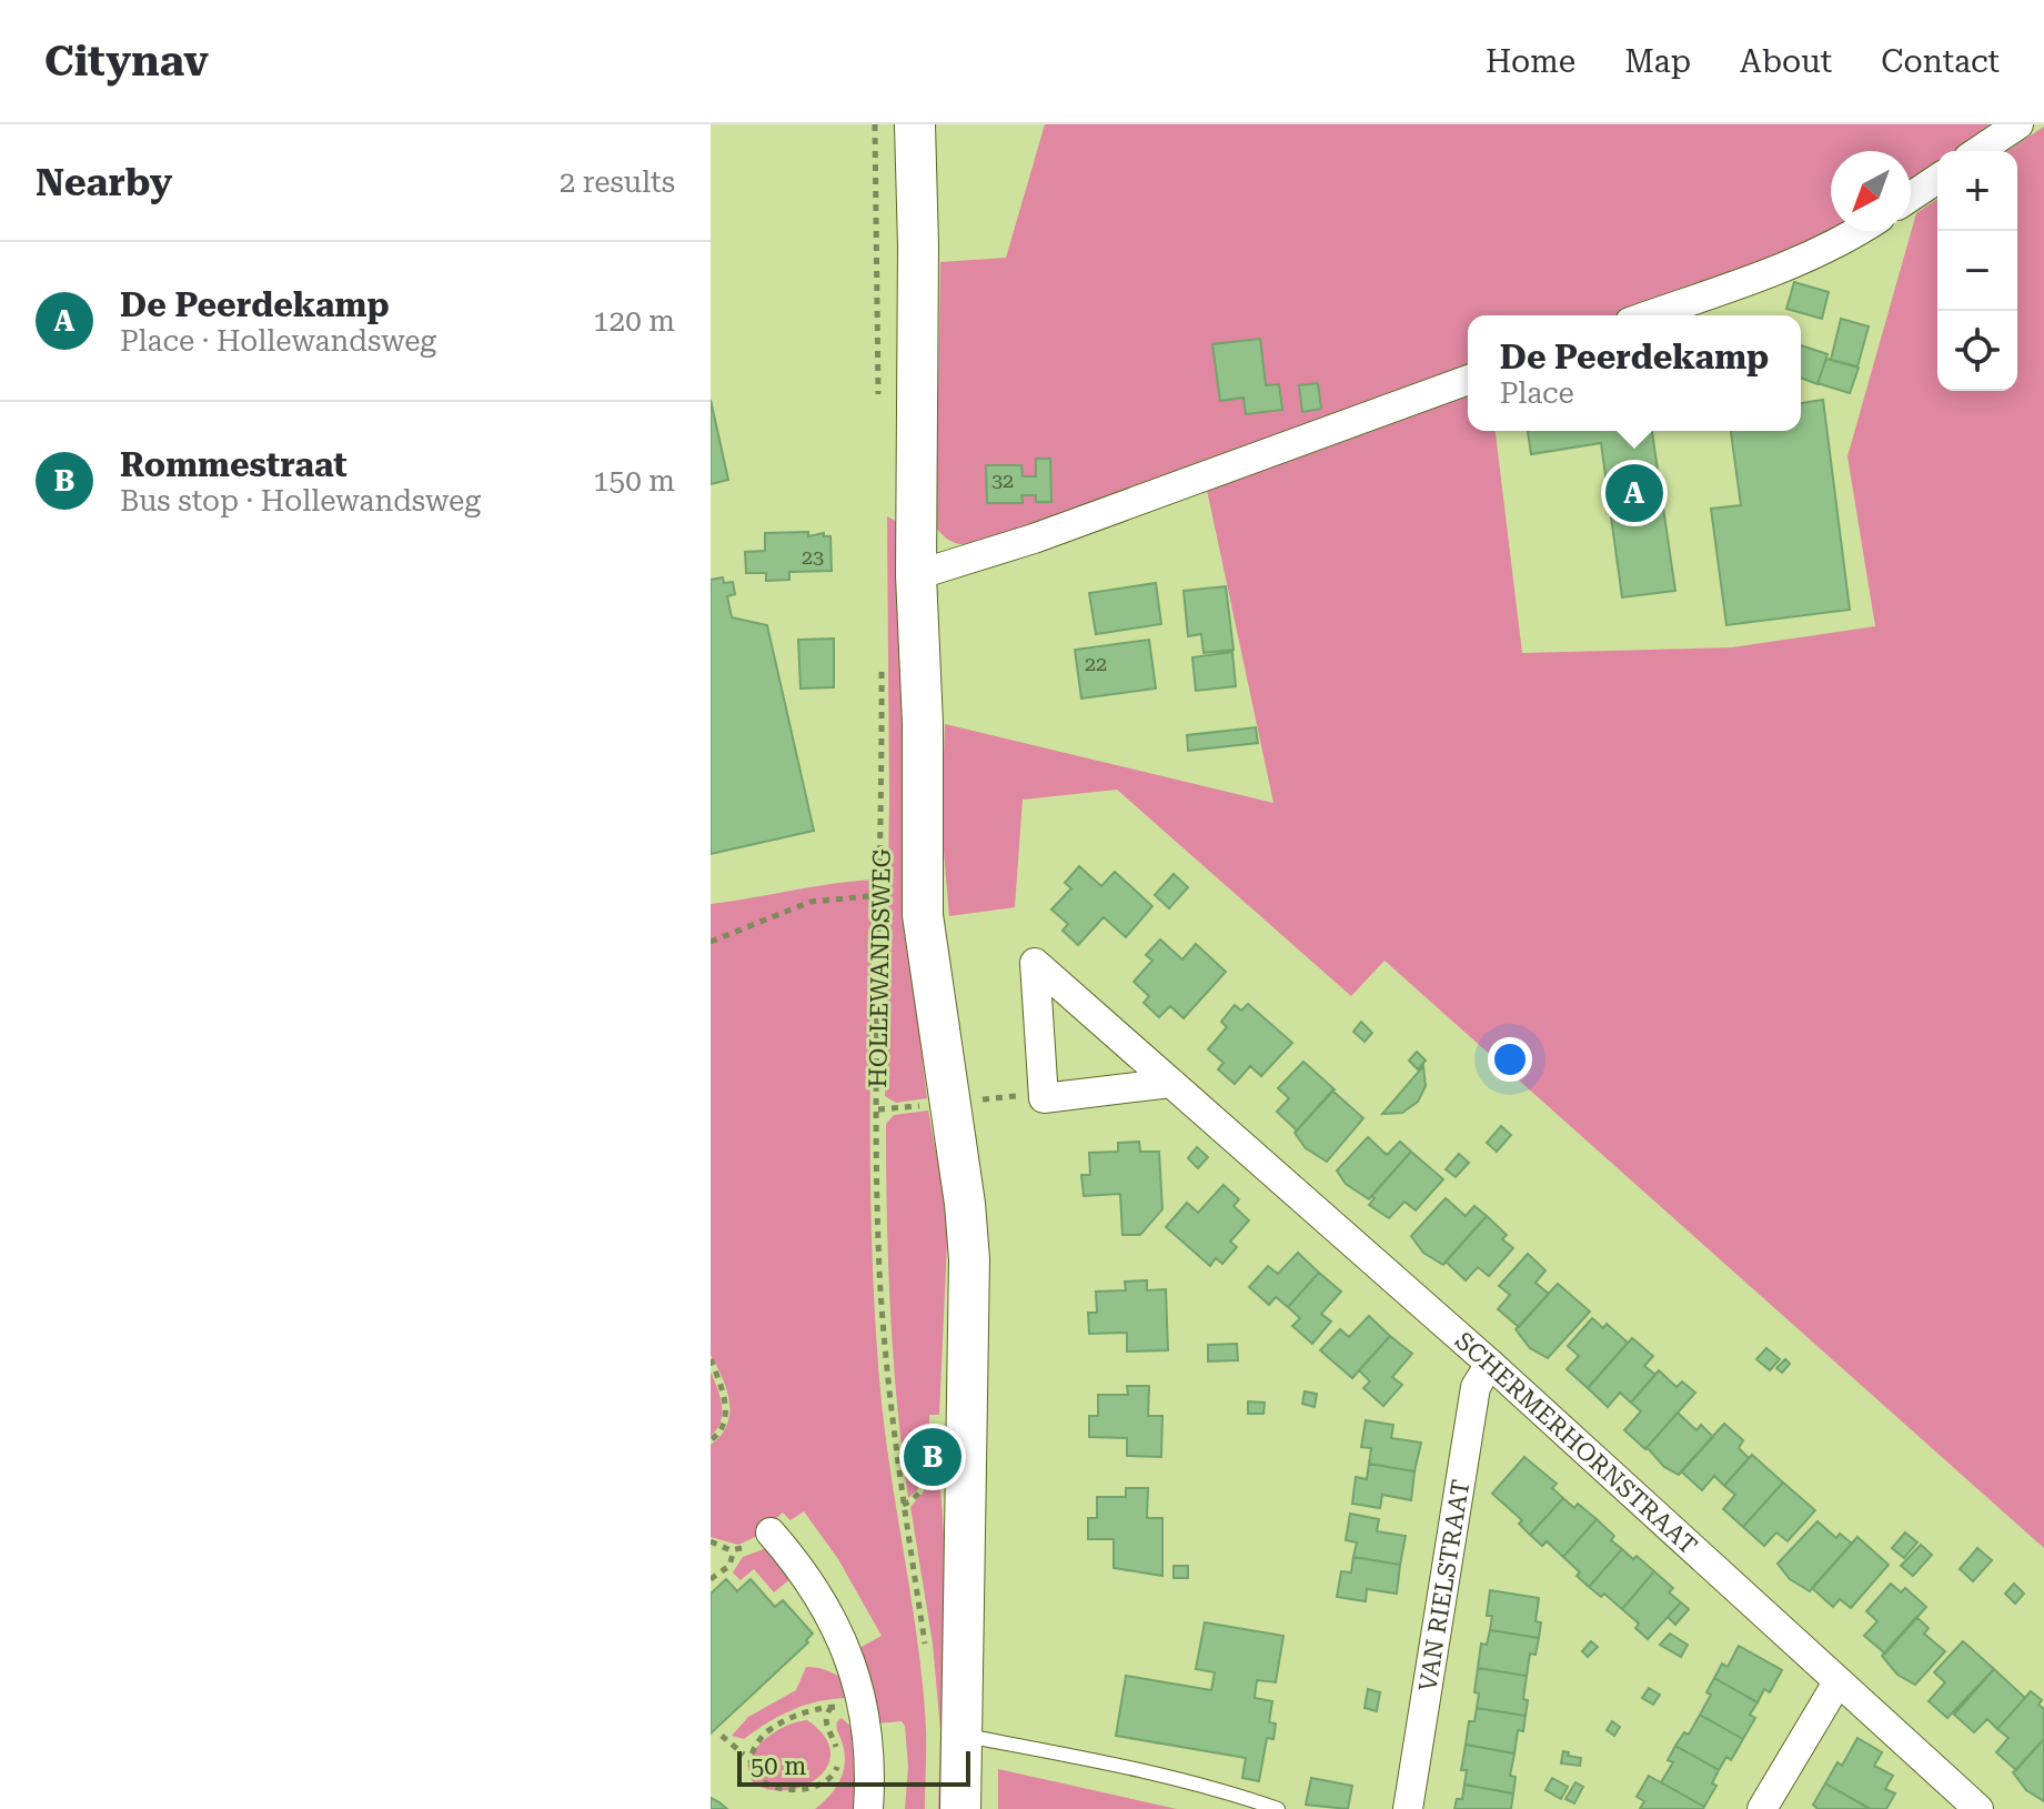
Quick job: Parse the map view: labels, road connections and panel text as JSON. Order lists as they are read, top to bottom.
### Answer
{
  "streets": {
    "main road": ["HOLLEWANDSWEG"],
    "street": ["SCHERMERHORNSTRAAT", "VAN RIELSTRAAT"]
  },
  "crossings": [
    ["SCHERMERHORNSTRAAT", "VAN RIELSTRAAT"]
  ],
  "house_numbers": ["32", "23", "22"],
  "scale_bar": "50 m",
  "north": "bottom left",
  "page": {
    "header": "Citynav",
    "nav": [
      "Home",
      "Map",
      "About",
      "Contact"
    ],
    "heading": ["Nearby", "2 results"],
    "map_buttons": ["+", "−"],
    "list": [
      {
        "mark": "A",
        "name": "De Peerdekamp",
        "note": "Place · Hollewandsweg",
        "value": "120 m"
      },
      {
        "mark": "B",
        "name": "Rommestraat",
        "note": "Bus stop · Hollewandsweg",
        "value": "150 m"
      }
    ],
    "popup": ["De Peerdekamp", "Place"],
    "pins": ["A", "B"],
    "scale": "50 m"
  }
}
